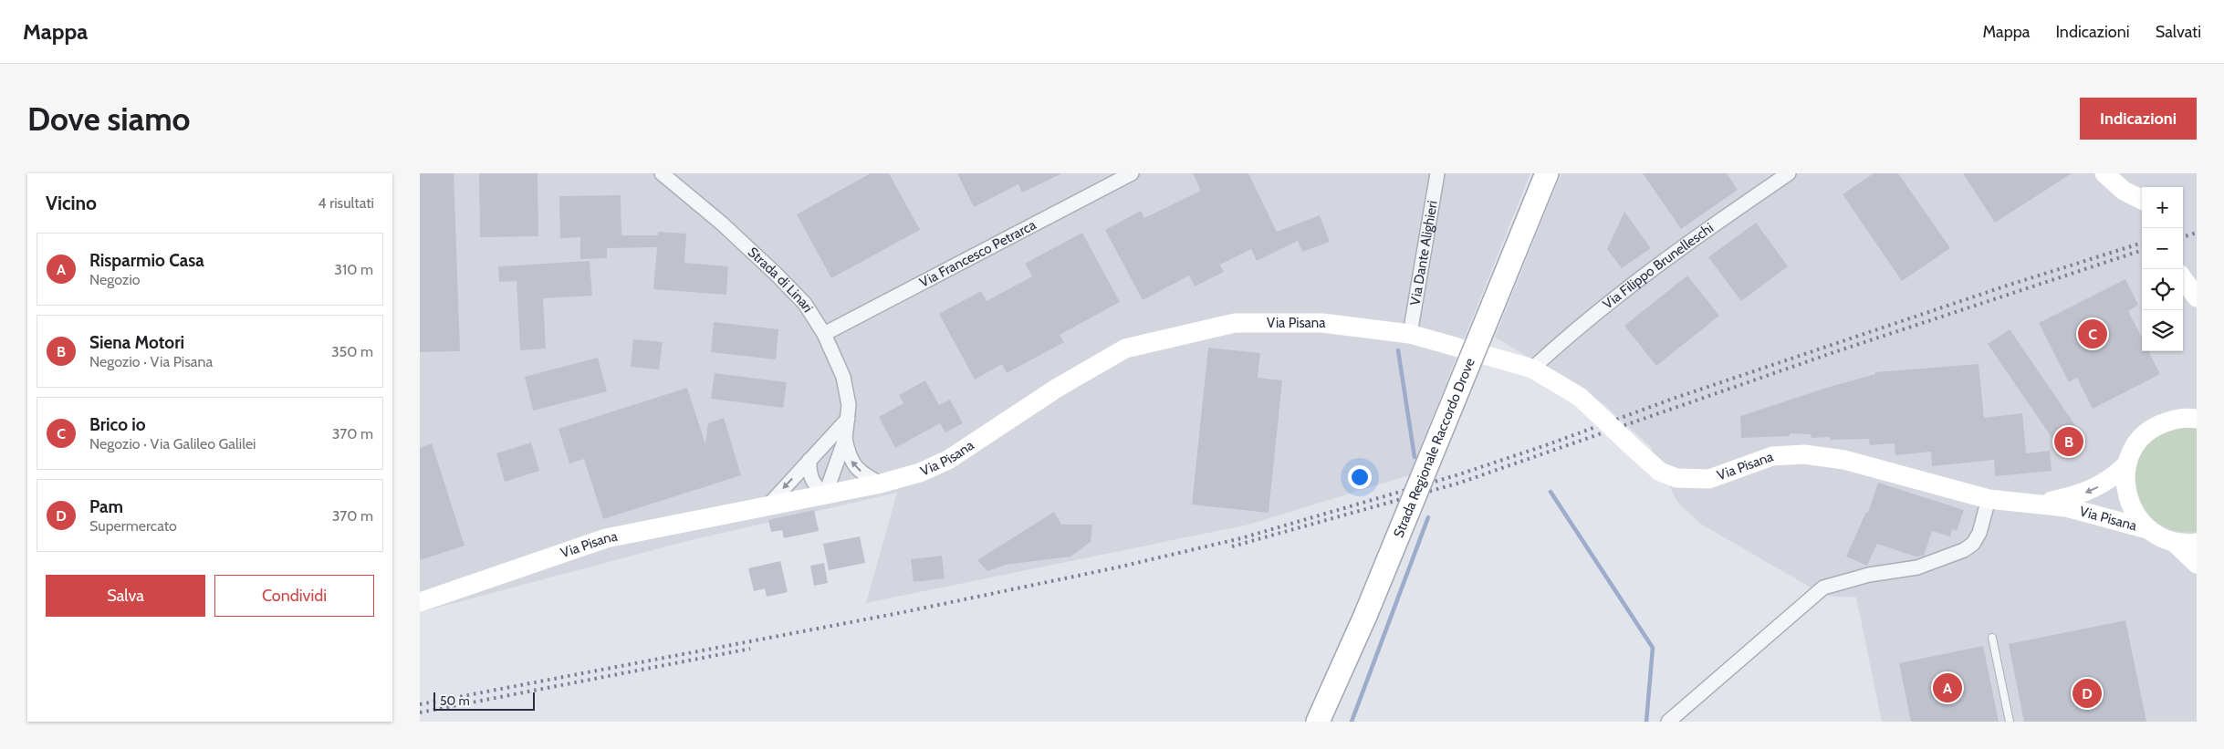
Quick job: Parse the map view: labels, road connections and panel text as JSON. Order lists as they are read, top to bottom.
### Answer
{
  "streets": {
    "main road": ["Strada Regionale Raccordo Drove"],
    "street": [
      "Via Francesco Petrarca",
      "Via Dante Alighieri",
      "Via Filippo Brunelleschi",
      "Strada di Linari",
      "Via Pisana"
    ]
  },
  "crossings": [
    ["Via Francesco Petrarca", "Strada di Linari"],
    ["Via Dante Alighieri", "Via Pisana"],
    ["Via Filippo Brunelleschi", "Via Pisana"],
    ["Strada di Linari", "Via Pisana"]
  ],
  "scale_bar": "50 m",
  "page": {
    "header": "Mappa",
    "nav": ["Mappa", "Indicazioni", "Salvati"],
    "buttons": [
      "Indicazioni",
      ["Salva", "Condividi"]
    ],
    "title": "Dove siamo",
    "heading": ["Vicino", "4 risultati"],
    "map_buttons": ["+", "−"],
    "list": [
      {
        "mark": "A",
        "name": "Risparmio Casa",
        "note": "Negozio",
        "value": "310 m"
      },
      {
        "mark": "B",
        "name": "Siena Motori",
        "note": "Negozio · Via Pisana",
        "value": "350 m"
      },
      {
        "mark": "C",
        "name": "Brico io",
        "note": "Negozio · Via Galileo Galilei",
        "value": "370 m"
      },
      {
        "mark": "D",
        "name": "Pam",
        "note": "Supermercato",
        "value": "370 m"
      }
    ],
    "pins": [
      "C",
      "B",
      "A",
      "D"
    ],
    "scale": "50 m"
  }
}
